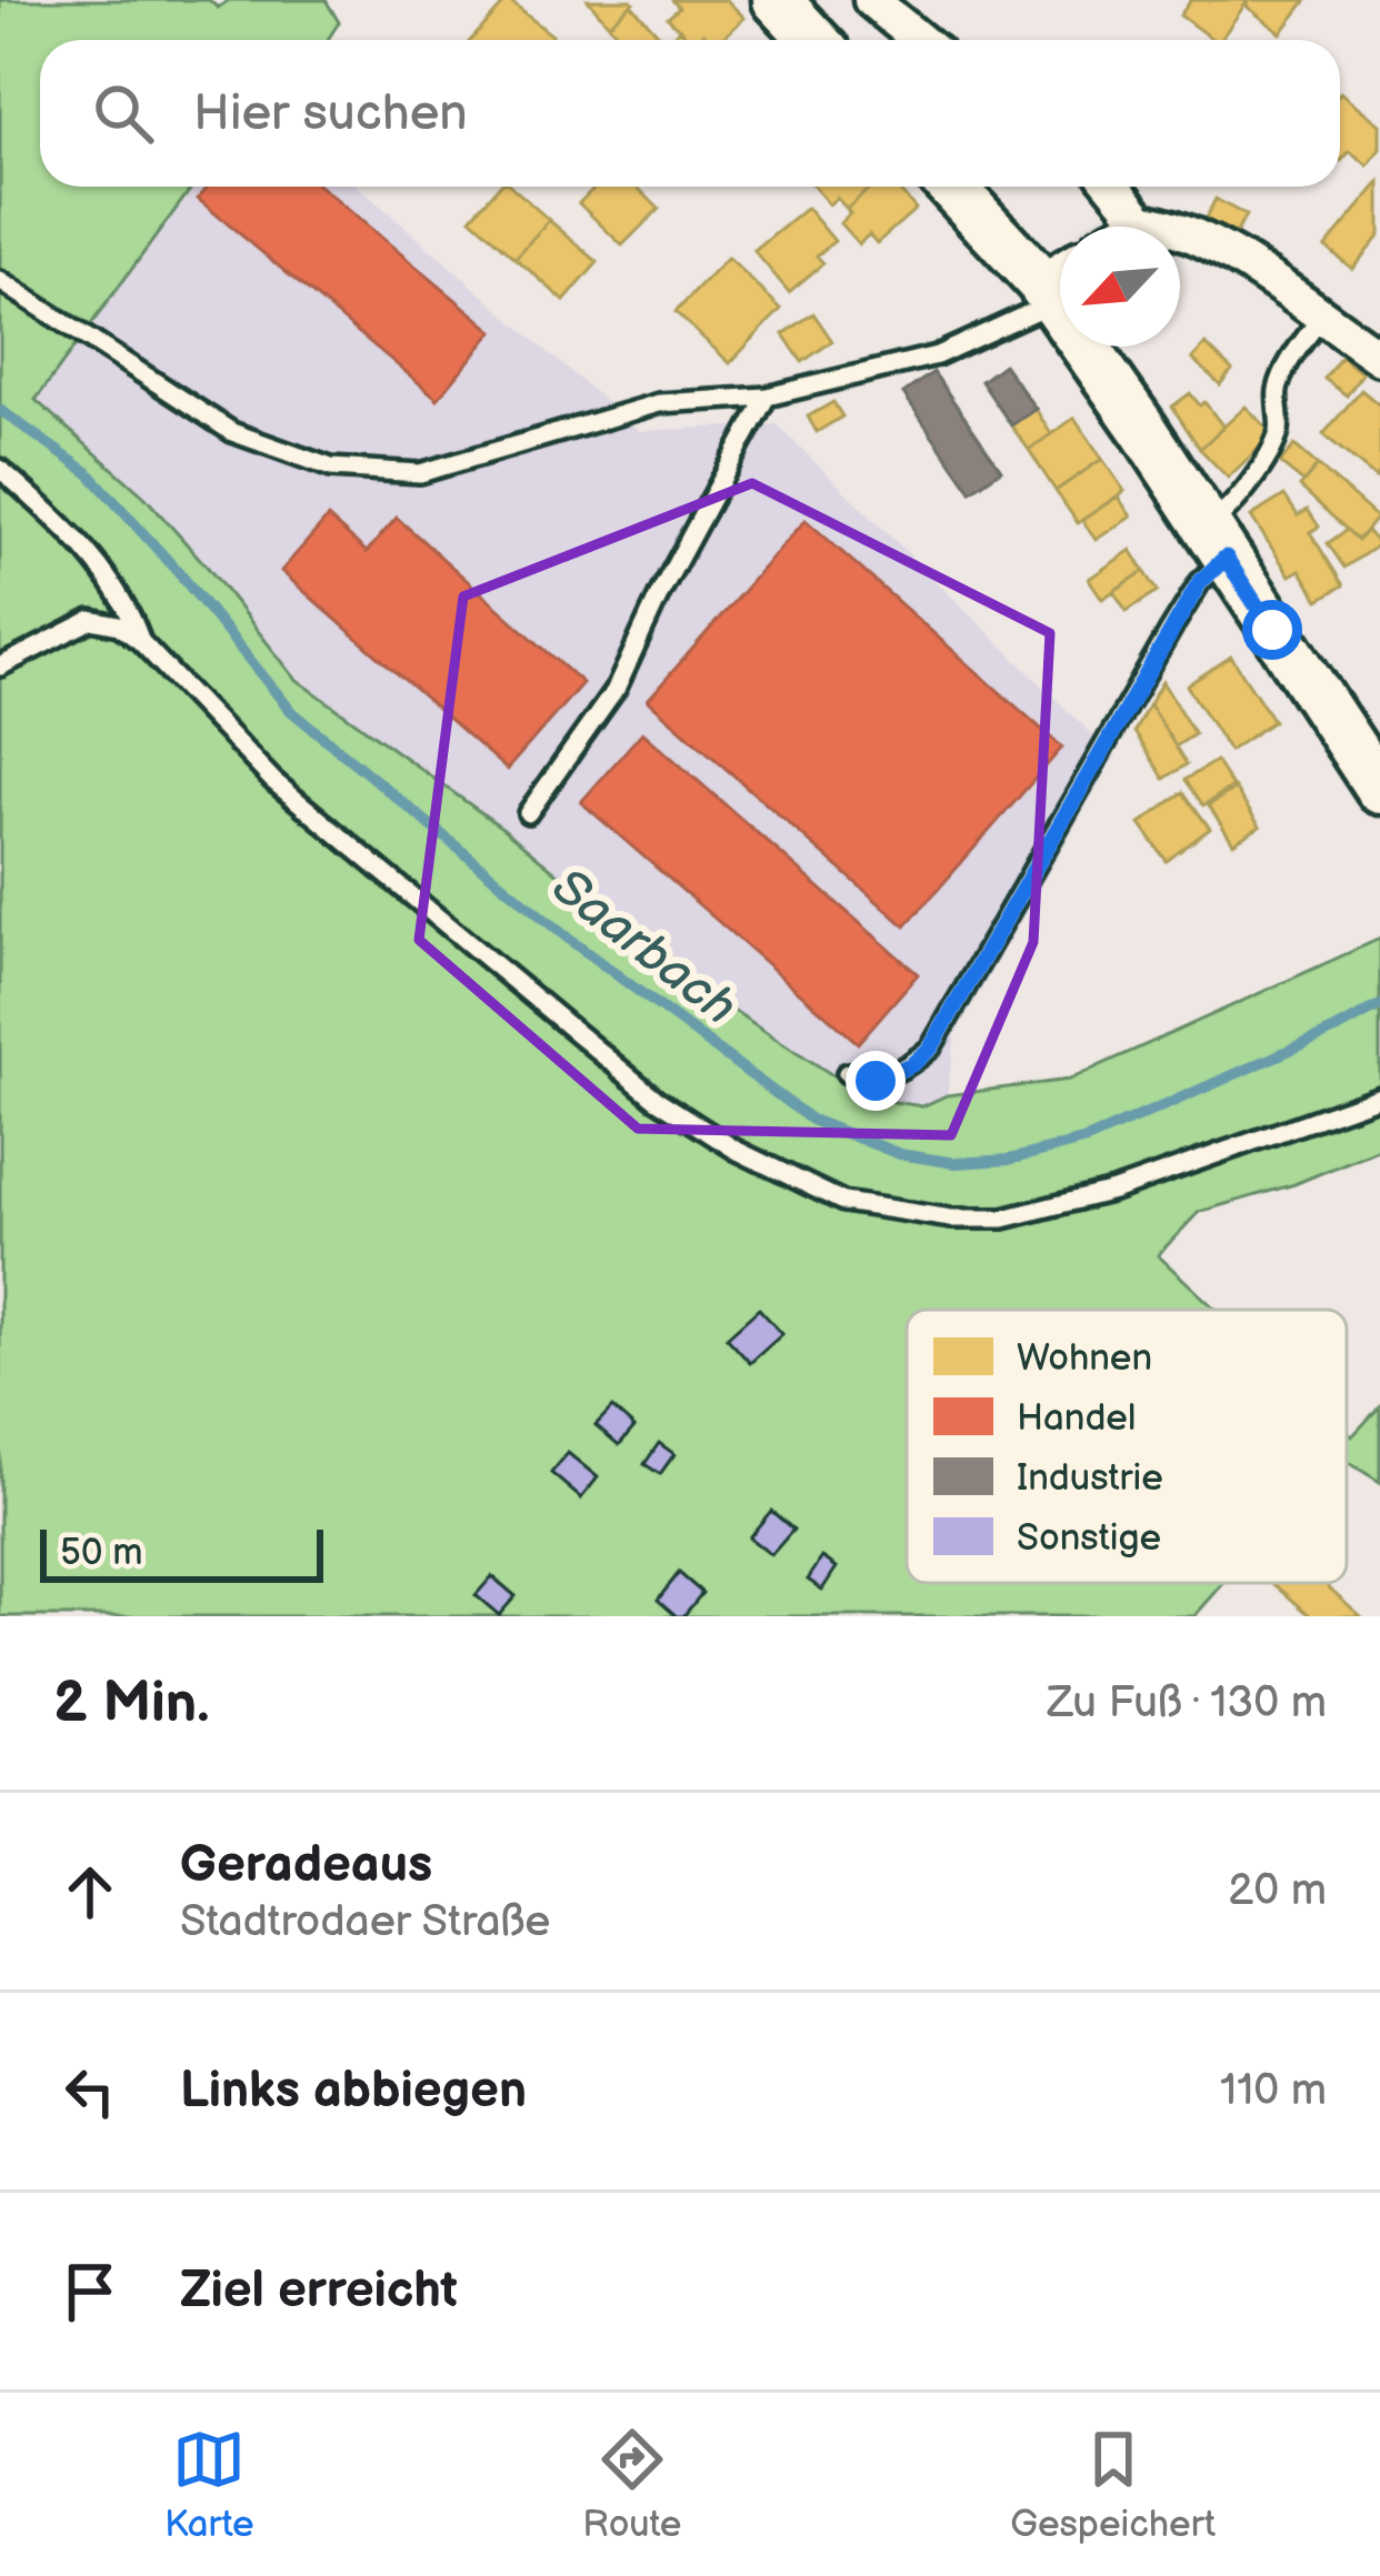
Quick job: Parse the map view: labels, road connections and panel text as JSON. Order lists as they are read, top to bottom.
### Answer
{
  "water": ["Saarbach"],
  "legend": [
    "Wohnen",
    "Handel",
    "Industrie",
    "Sonstige"
  ],
  "scale_bar": "50 m",
  "north": "bottom left",
  "page": {
    "search": "Hier suchen",
    "scale": "50 m",
    "heading": ["2 Min.", "Zu Fuß · 130 m"],
    "list": [
      ["Geradeaus", "Stadtrodaer Straße", "20 m"],
      ["Links abbiegen", "110 m"],
      "Ziel erreicht"
    ],
    "nav": ["Karte", "Route", "Gespeichert"]
  }
}
